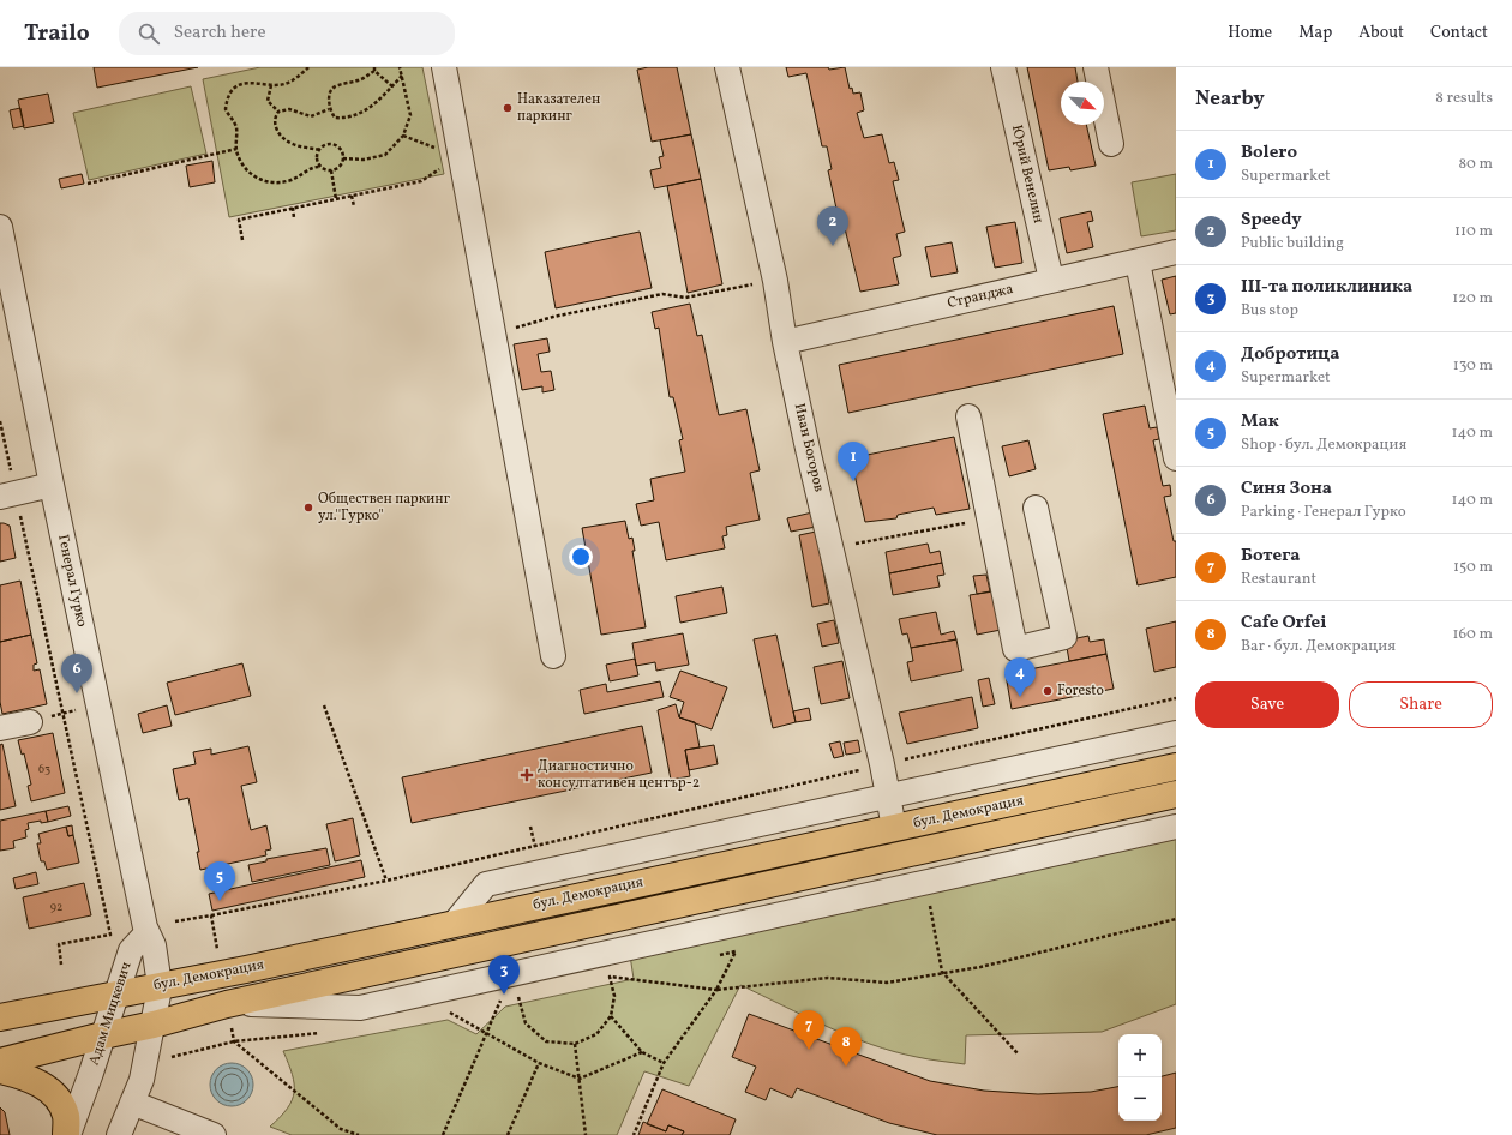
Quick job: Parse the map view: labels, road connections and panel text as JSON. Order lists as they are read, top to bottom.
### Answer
{
  "streets": {
    "main road": ["бул. Демокрация"],
    "street": [
      "Юрий Венелин",
      "Странджа",
      "Иван Богоров",
      "Генерал Гурко",
      "Адам Мицкевич"
    ]
  },
  "crossings": [
    ["Юрий Венелин", "Странджа"],
    ["Странджа", "Иван Богоров"],
    ["Иван Богоров", "бул. Демокрация"],
    ["Генерал Гурко", "Адам Мицкевич"],
    ["бул. Демокрация", "Адам Мицкевич"]
  ],
  "places": {
    "other": ["Наказателен паркинг", "Oбществен паркинг ул.''Гурко\"", "Foresto"],
    "health": ["Диагностично консултативен център-2"]
  },
  "house_numbers": ["63", "92"],
  "north": "bottom right",
  "page": {
    "header": "Trailo",
    "search": "Search here",
    "nav": [
      "Home",
      "Map",
      "About",
      "Contact"
    ],
    "heading": ["Nearby", "8 results"],
    "list": [
      {
        "mark": "1",
        "name": "Bolero",
        "note": "Supermarket",
        "value": "80 m"
      },
      {
        "mark": "2",
        "name": "Speedy",
        "note": "Public building",
        "value": "110 m"
      },
      {
        "mark": "3",
        "name": "III-та поликлиника",
        "note": "Bus stop",
        "value": "120 m"
      },
      {
        "mark": "4",
        "name": "Добротица",
        "note": "Supermarket",
        "value": "130 m"
      },
      {
        "mark": "5",
        "name": "Мак",
        "note": "Shop · бул. Демокрация",
        "value": "140 m"
      },
      {
        "mark": "6",
        "name": "Синя Зона",
        "note": "Parking · Генерал Гурко",
        "value": "140 m"
      },
      {
        "mark": "7",
        "name": "Ботега",
        "note": "Restaurant",
        "value": "150 m"
      },
      {
        "mark": "8",
        "name": "Cafe Orfei",
        "note": "Bar · бул. Демокрация",
        "value": "160 m"
      }
    ],
    "pins": [
      "2",
      "1",
      "6",
      "4",
      "5",
      "3",
      "7",
      "8"
    ],
    "buttons": ["Save", "Share"],
    "map_buttons": ["+", "−"]
  }
}
